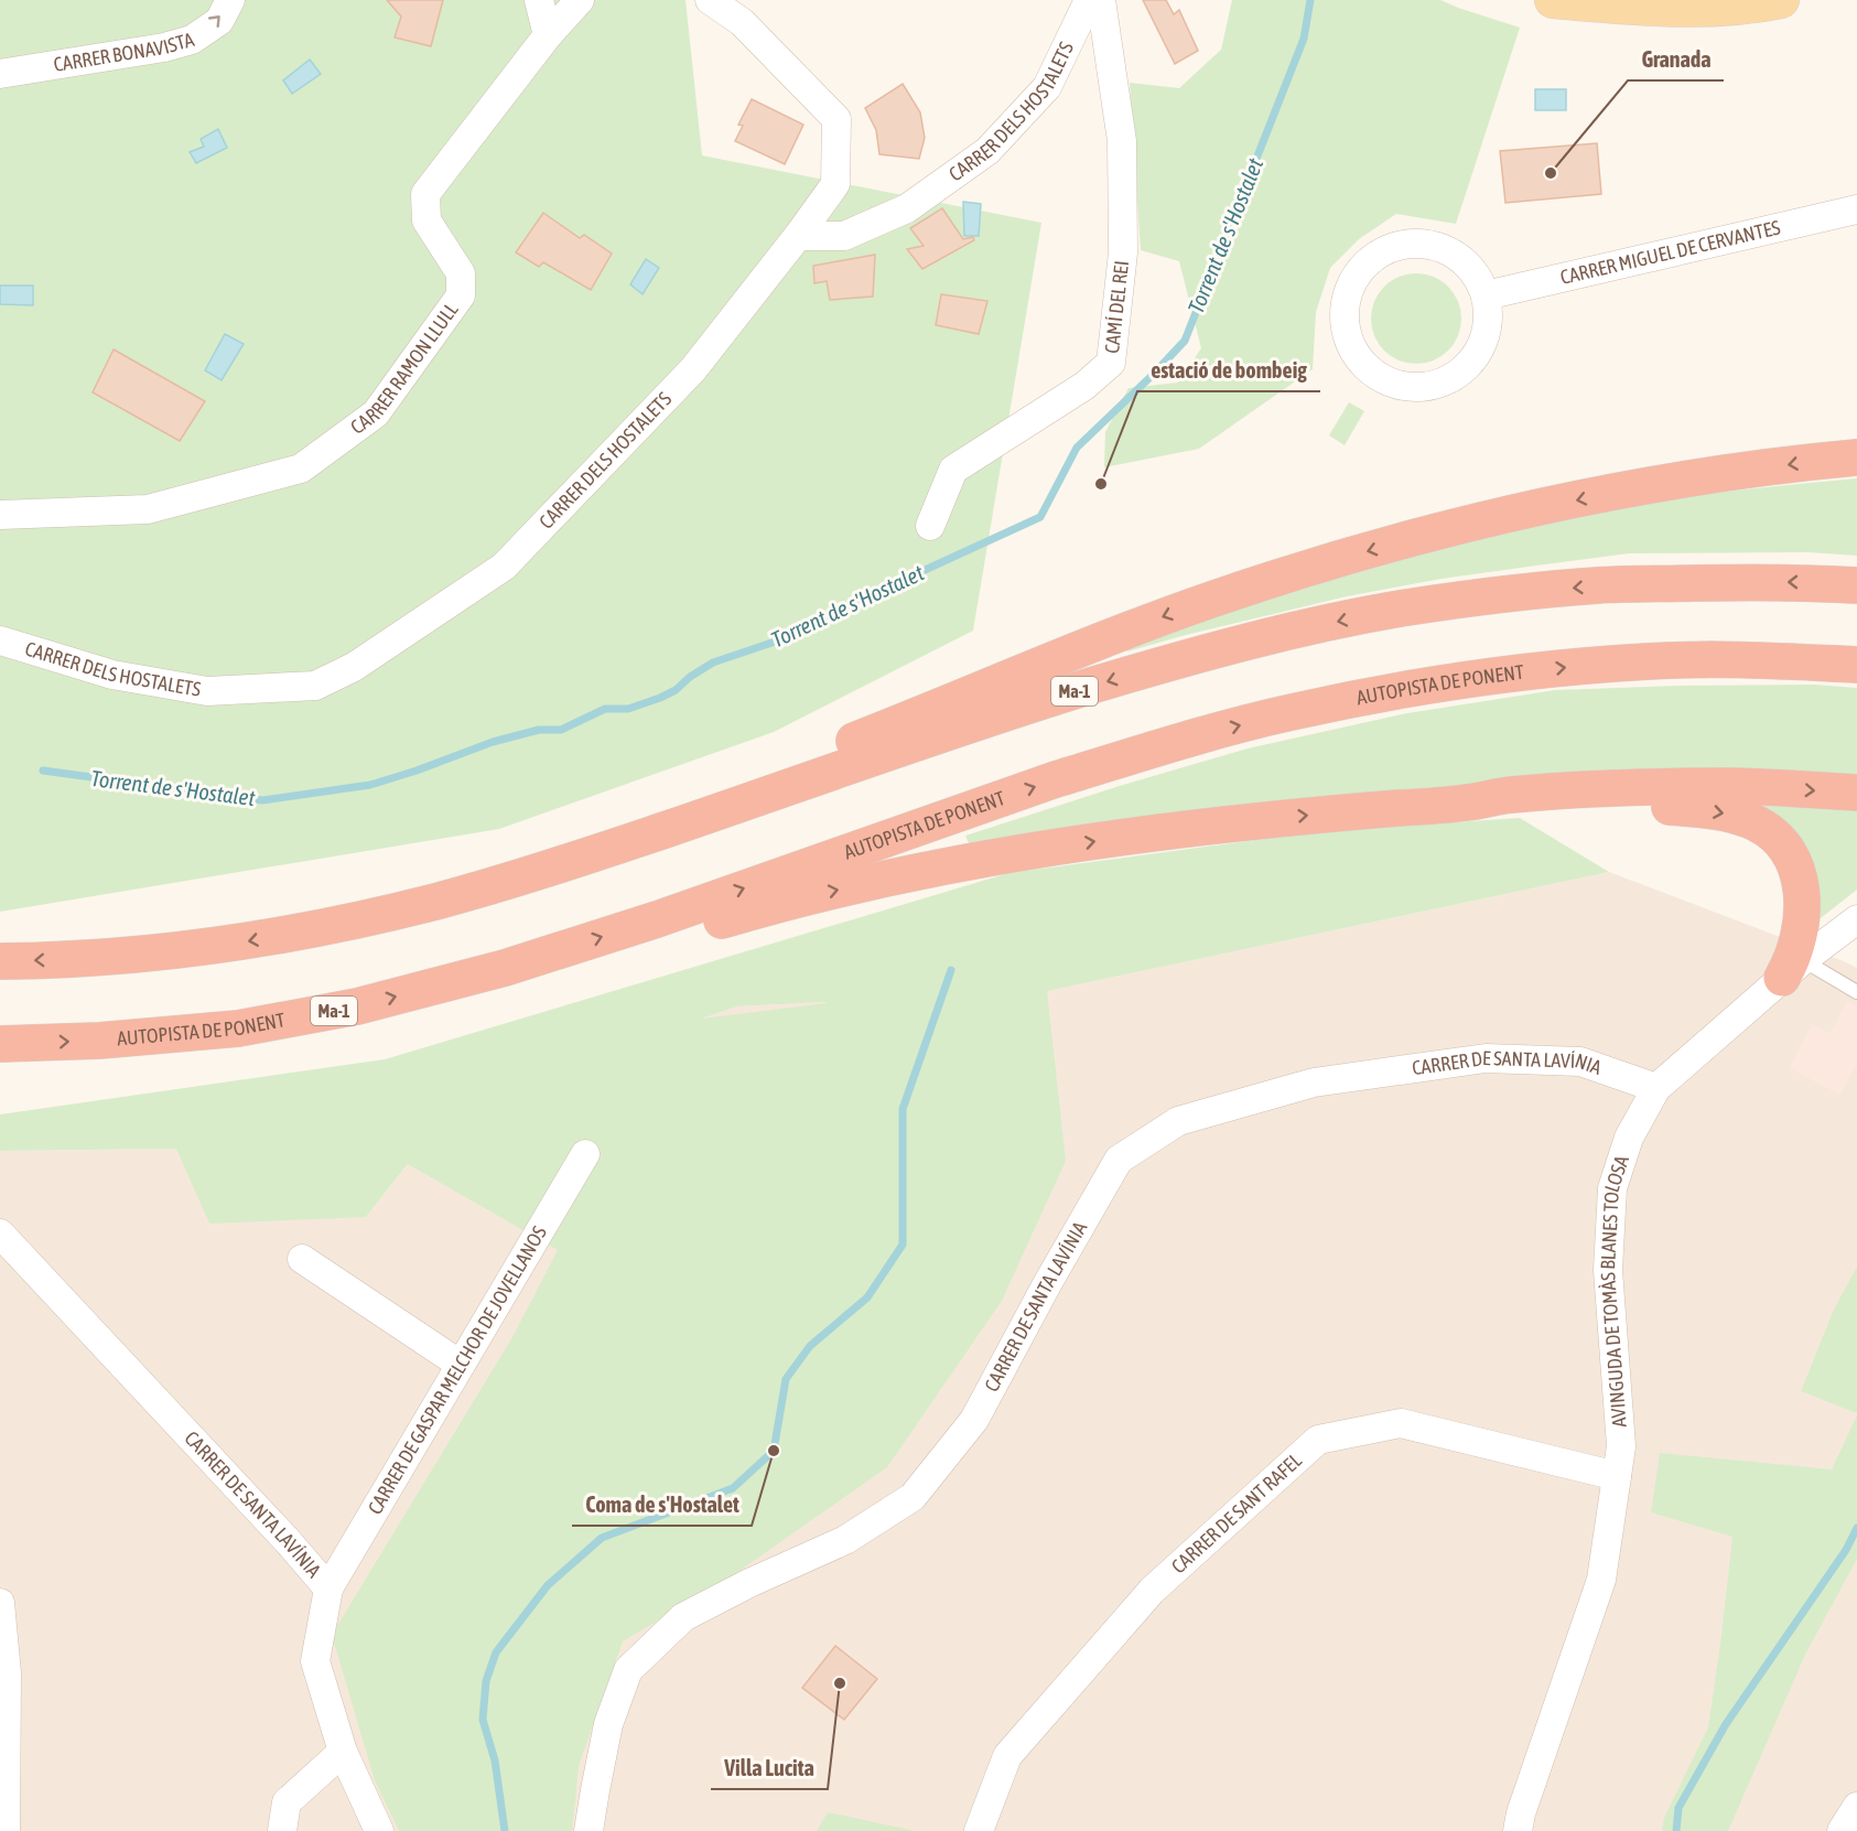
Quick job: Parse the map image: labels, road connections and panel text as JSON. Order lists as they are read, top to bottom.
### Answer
{
  "streets": {
    "highway": ["AUTOPISTA DE PONENT", "Ma-1"],
    "street": [
      "CARRER BONAVISTA",
      "CARRER DELS HOSTALETS",
      "CARRER MIGUEL DE CERVANTES",
      "CAMÍ DEL REI",
      "CARRER RAMON LLULL",
      "CARRER DE SANTA LAVÍNIA",
      "AVINGUDA DE TOMÀS BLANES TOLOSA",
      "CARRER DE GASPAR MELCHOR DE JOVELLANOS",
      "CARRER DE SANT RAFEL"
    ]
  },
  "crossings": [
    ["CARRER DE SANTA LAVÍNIA", "AVINGUDA DE TOMÀS BLANES TOLOSA"],
    ["CARRER DE SANTA LAVÍNIA", "CARRER DE GASPAR MELCHOR DE JOVELLANOS"],
    ["AVINGUDA DE TOMÀS BLANES TOLOSA", "CARRER DE SANT RAFEL"]
  ],
  "one_way": ["CARRER BONAVISTA"],
  "water": ["Torrent de s'Hostalet"],
  "places": [
    "Granada",
    "estació de bombeig",
    "Coma de s'Hostalet",
    "Villa Lucita"
  ]
}
